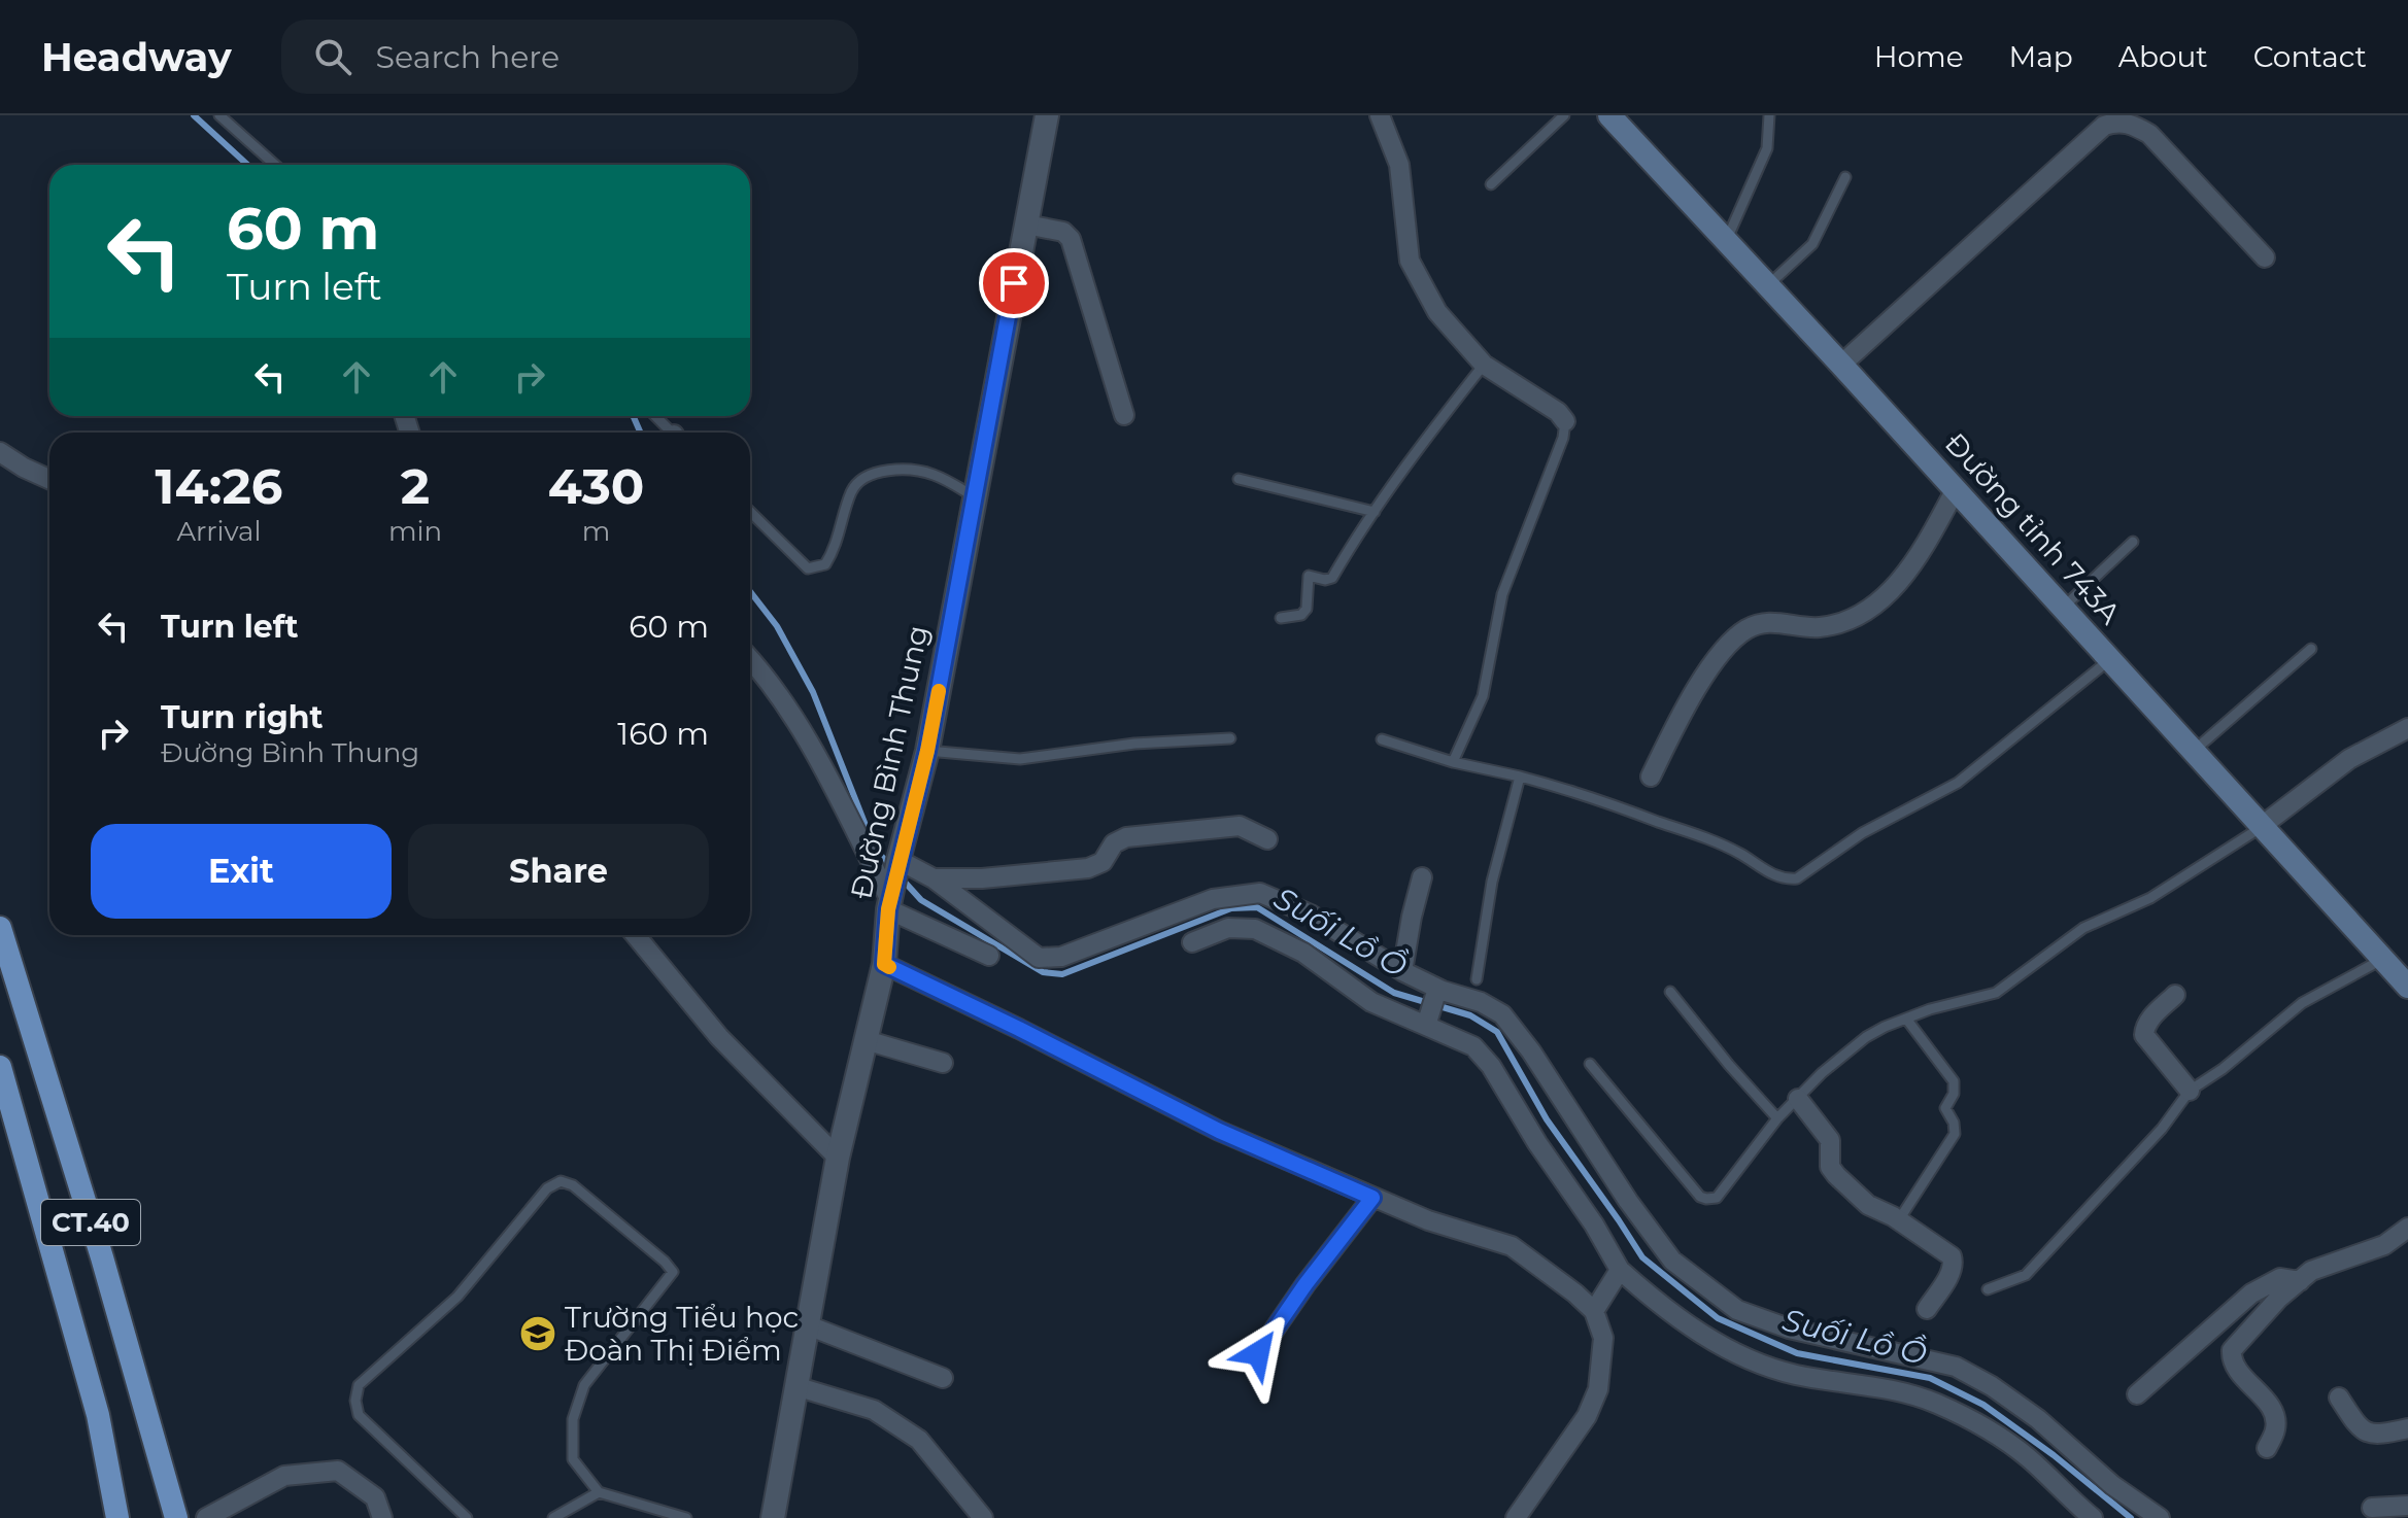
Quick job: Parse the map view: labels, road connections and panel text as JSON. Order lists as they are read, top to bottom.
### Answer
{
  "streets": {
    "main road": ["Đường tỉnh 743A", "CT.40"],
    "street": ["Đường Bình Thung"]
  },
  "water": ["Suối Lồ Ồ"],
  "places": {
    "school or university": ["Trường Tiểu học Đoàn Thị Điểm"]
  },
  "page": {
    "header": "Headway",
    "search": "Search here",
    "nav": [
      "Home",
      "Map",
      "About",
      "Contact"
    ],
    "turn": ["60 m", "Turn left"],
    "eta": [
      "14:26",
      "Arrival",
      "2",
      "min",
      "430",
      "m"
    ],
    "list": [
      {
        "name": "Turn left",
        "value": "60 m"
      },
      {
        "name": "Turn right",
        "note": "Đường Bình Thung",
        "value": "160 m"
      }
    ],
    "buttons": ["Exit", "Share"]
  }
}
